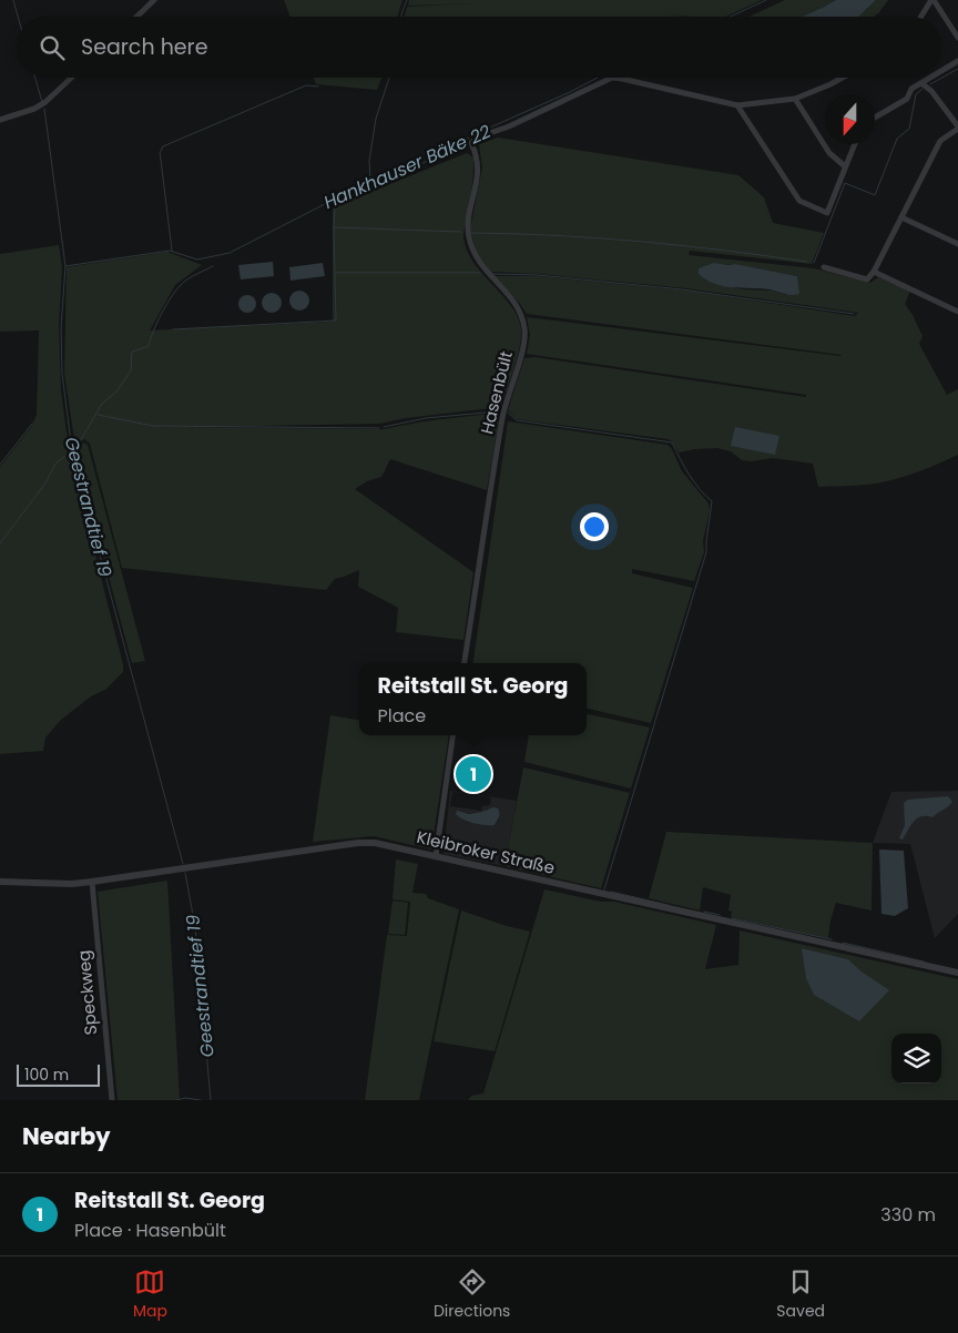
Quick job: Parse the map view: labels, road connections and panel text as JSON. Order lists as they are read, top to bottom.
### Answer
{
  "streets": {
    "street": ["Hasenbült", "Kleibroker Straße", "Speckweg"]
  },
  "crossings": [
    ["Kleibroker Straße", "Speckweg"]
  ],
  "water": ["Hankhauser Bäke 22", "Geestrandtief 19"],
  "scale_bar": "100 m",
  "north": "bottom",
  "page": {
    "search": "Search here",
    "popup": ["Reitstall St. Georg", "Place"],
    "pins": "1",
    "scale": "100 m",
    "heading": "Nearby",
    "list": [
      {
        "mark": "1",
        "name": "Reitstall St. Georg",
        "note": "Place · Hasenbült",
        "value": "330 m"
      }
    ],
    "nav": ["Map", "Directions", "Saved"]
  }
}
